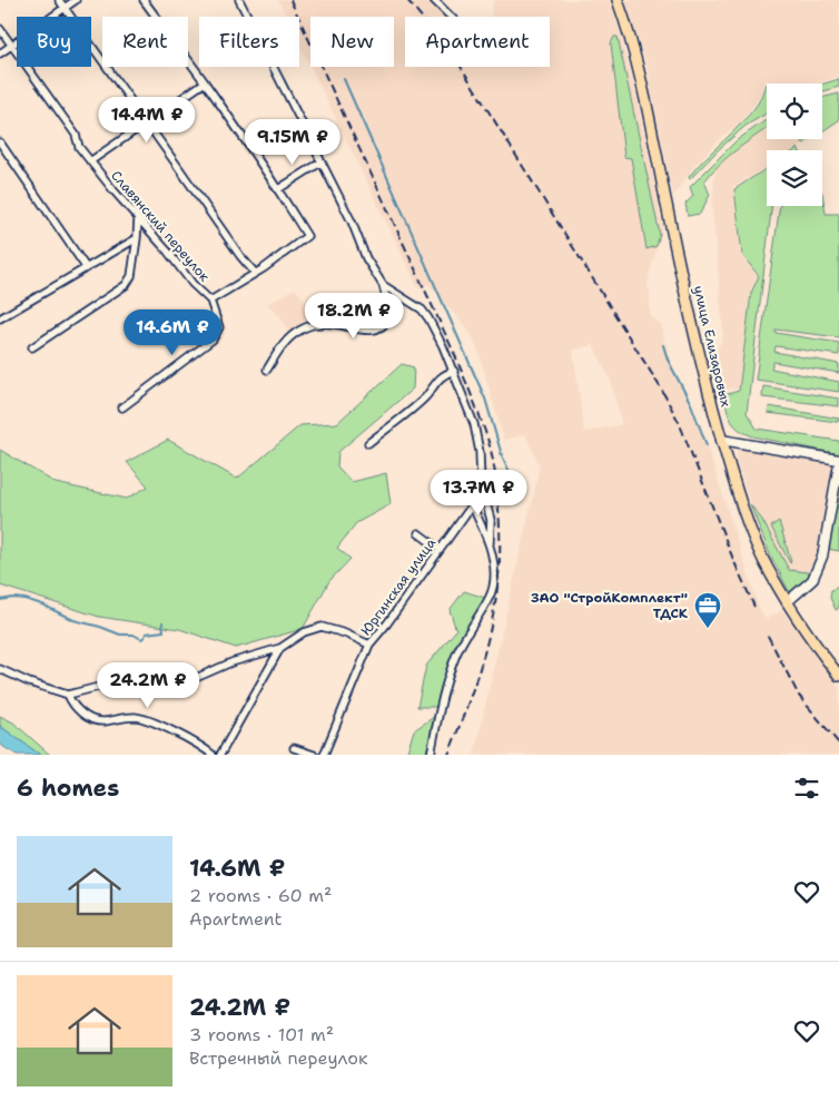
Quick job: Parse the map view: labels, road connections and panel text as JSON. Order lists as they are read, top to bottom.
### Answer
{
  "streets": {
    "main road": ["улица Елизаровых"],
    "street": ["Славянский переулок", "Юргинская улица"]
  },
  "places": {
    "office": ["ЗАО \"СтройКомплект\" ТДСК"]
  },
  "page": {
    "chip": [
      "Buy",
      "Rent",
      "Filters",
      "New",
      "Apartment"
    ],
    "price": [
      "14.4M ₽",
      "9.15M ₽",
      "18.2M ₽",
      "14.6M ₽",
      "13.7M ₽",
      "24.2M ₽"
    ],
    "heading": "6 homes",
    "list": [
      {
        "name": "14.6M ₽",
        "note": "2 rooms · 60 m² · Apartment"
      },
      {
        "name": "24.2M ₽",
        "note": "3 rooms · 101 m² · Встречный переулок"
      }
    ]
  }
}
